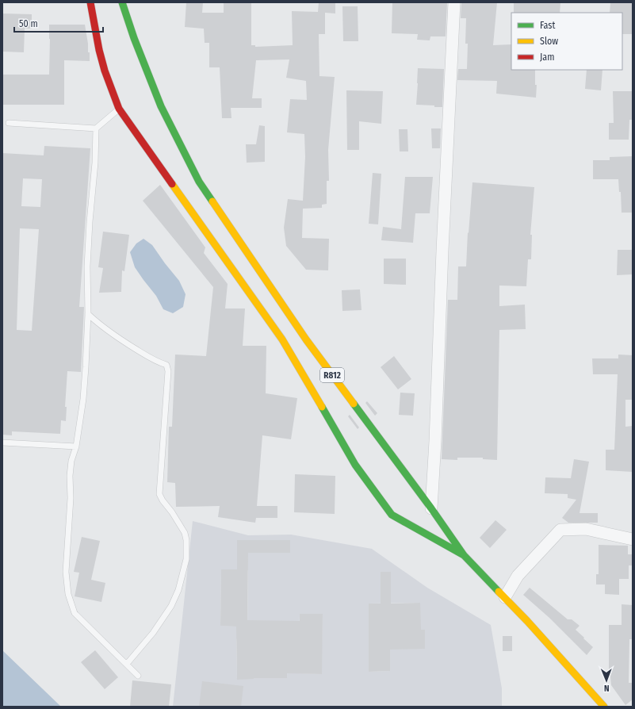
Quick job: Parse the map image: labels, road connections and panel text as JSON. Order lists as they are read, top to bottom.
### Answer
{
  "streets": {
    "main road": ["R812"]
  },
  "legend": ["Fast", "Slow", "Jam"],
  "scale_bar": "50 m",
  "north": "bottom"
}
